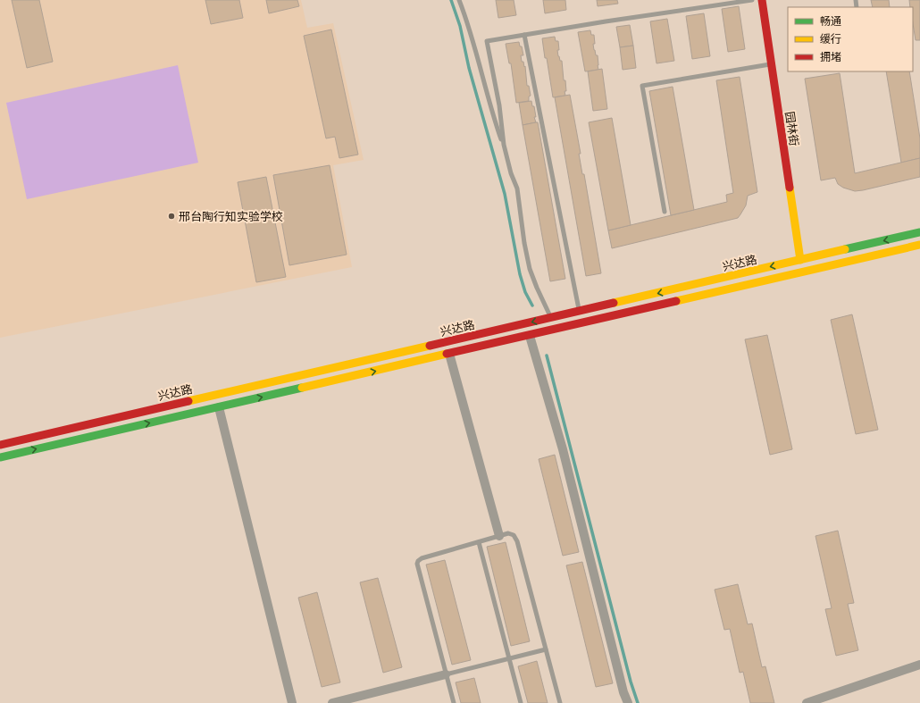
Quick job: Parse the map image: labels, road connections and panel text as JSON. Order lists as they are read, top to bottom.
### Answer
{
  "streets": {
    "main road": ["园林街", "兴达路"]
  },
  "crossings": [
    ["园林街", "兴达路"]
  ],
  "places": ["邢台陶行知实验学校"],
  "legend": ["畅通", "缓行", "拥堵"]
}
